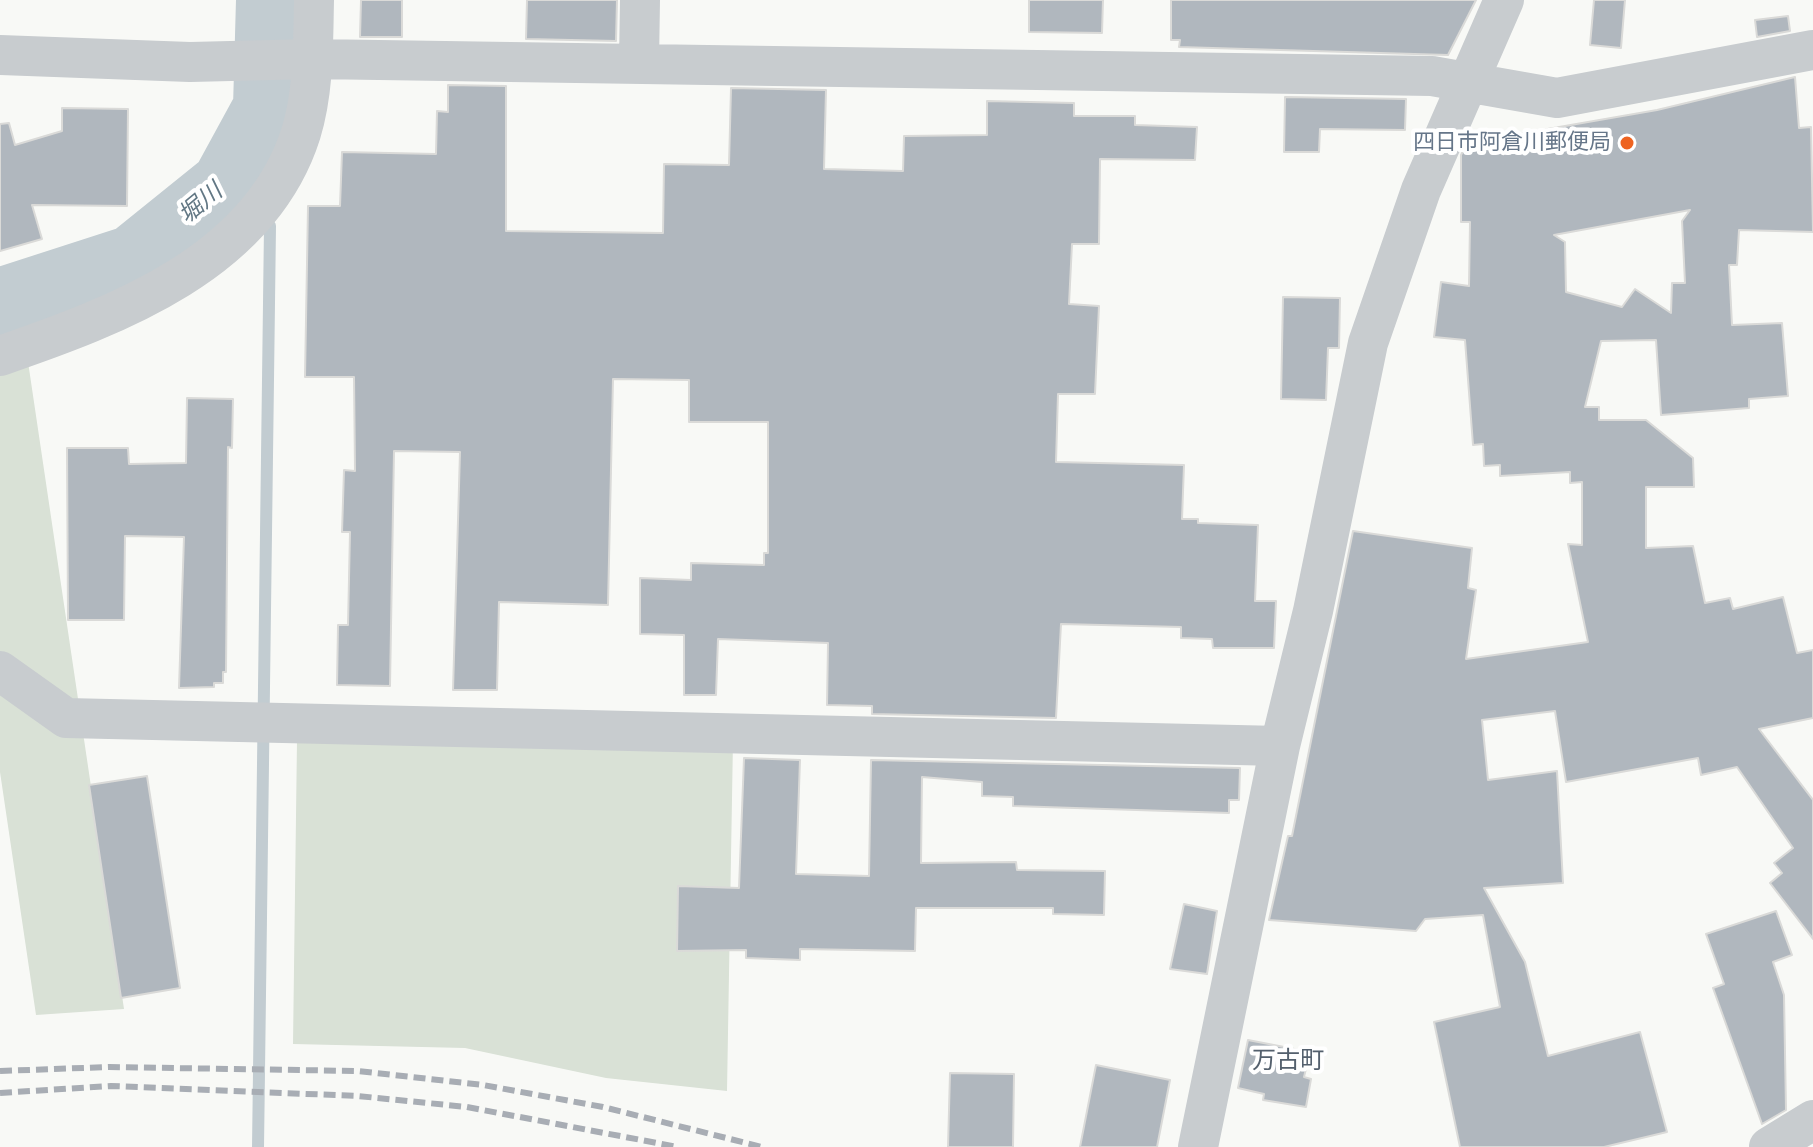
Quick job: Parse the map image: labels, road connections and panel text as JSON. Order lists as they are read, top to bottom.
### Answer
{
  "districts": ["万古町"],
  "water": ["堀川"],
  "places": ["四日市阿倉川郵便局"]
}
